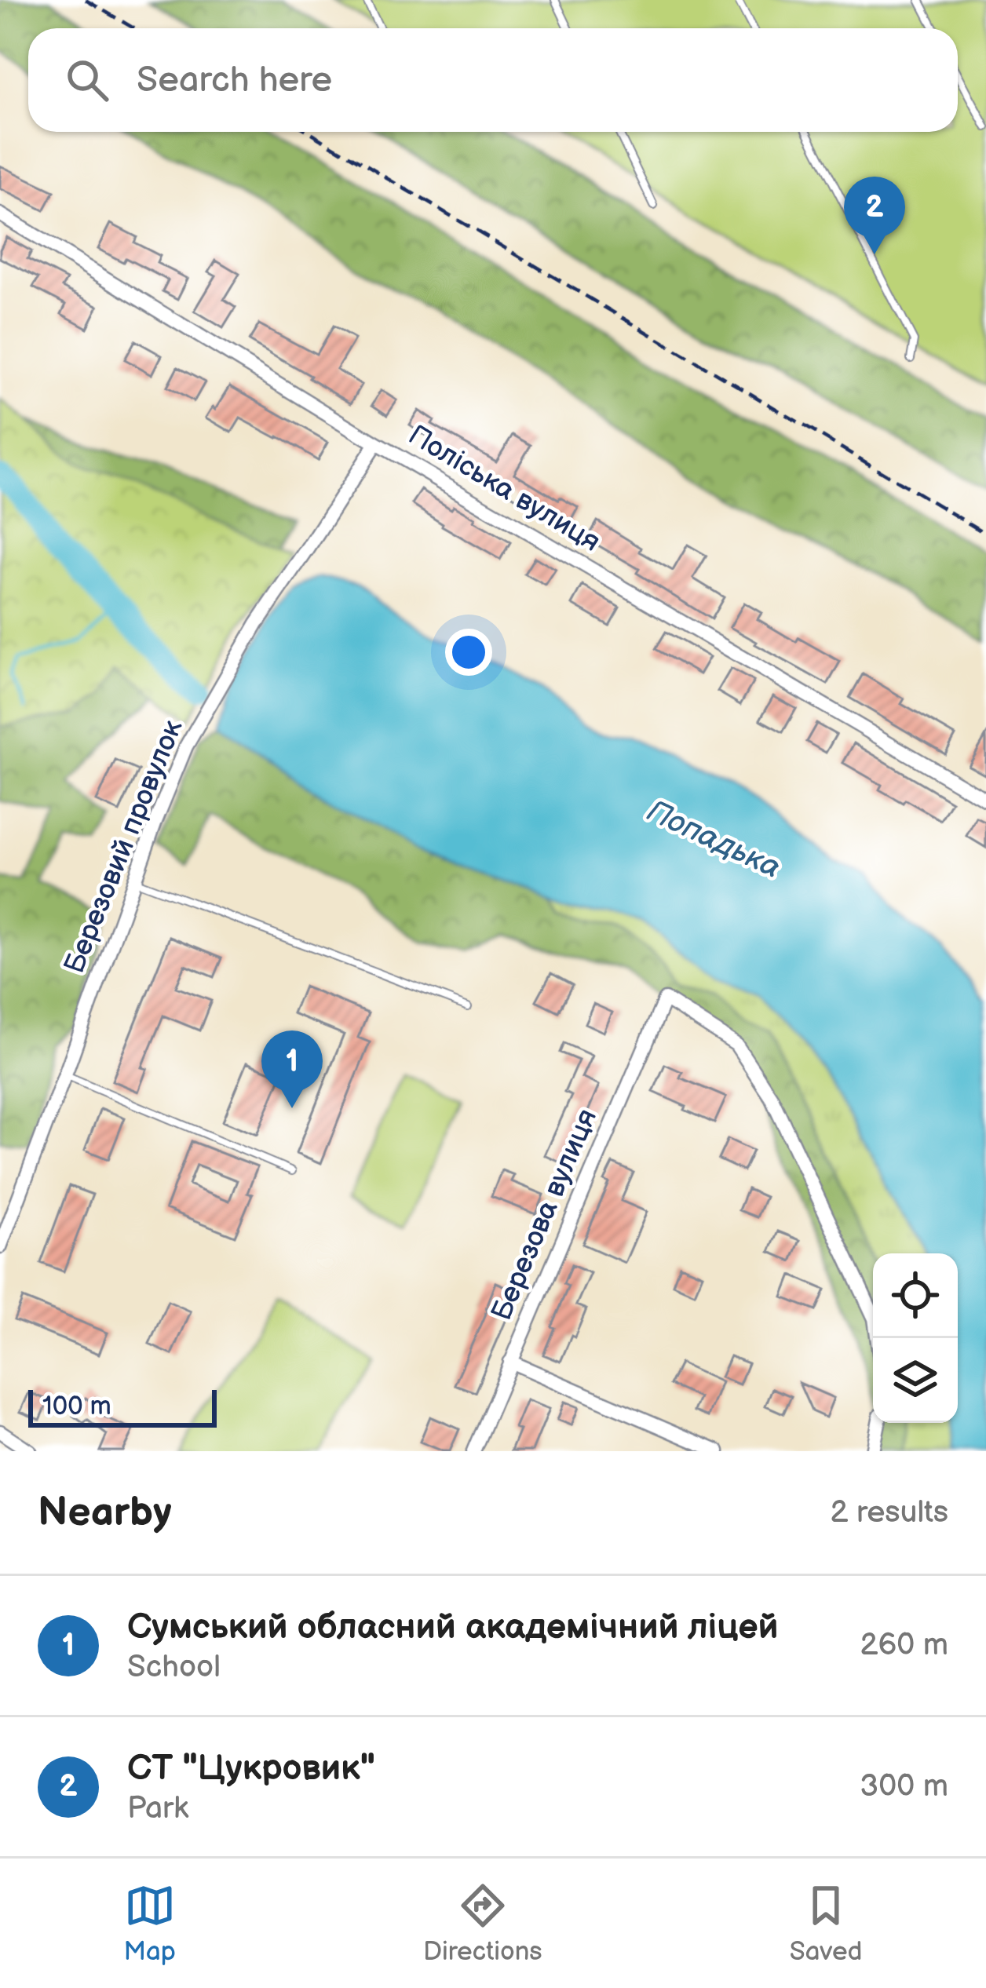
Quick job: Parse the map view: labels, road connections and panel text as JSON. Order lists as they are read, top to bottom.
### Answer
{
  "streets": {
    "street": ["Поліська вулиця", "Березовий провулок", "Березова вулиця"]
  },
  "crossings": [
    ["Поліська вулиця", "Березовий провулок"]
  ],
  "water": ["Попадька"],
  "scale_bar": "100 m",
  "page": {
    "search": "Search here",
    "pins": ["2", "1"],
    "scale": "100 m",
    "heading": ["Nearby", "2 results"],
    "list": [
      {
        "mark": "1",
        "name": "Сумський обласний академічний ліцей",
        "note": "School",
        "value": "260 m"
      },
      {
        "mark": "2",
        "name": "СТ \"Цукровик\"",
        "note": "Park",
        "value": "300 m"
      }
    ],
    "nav": ["Map", "Directions", "Saved"]
  }
}
